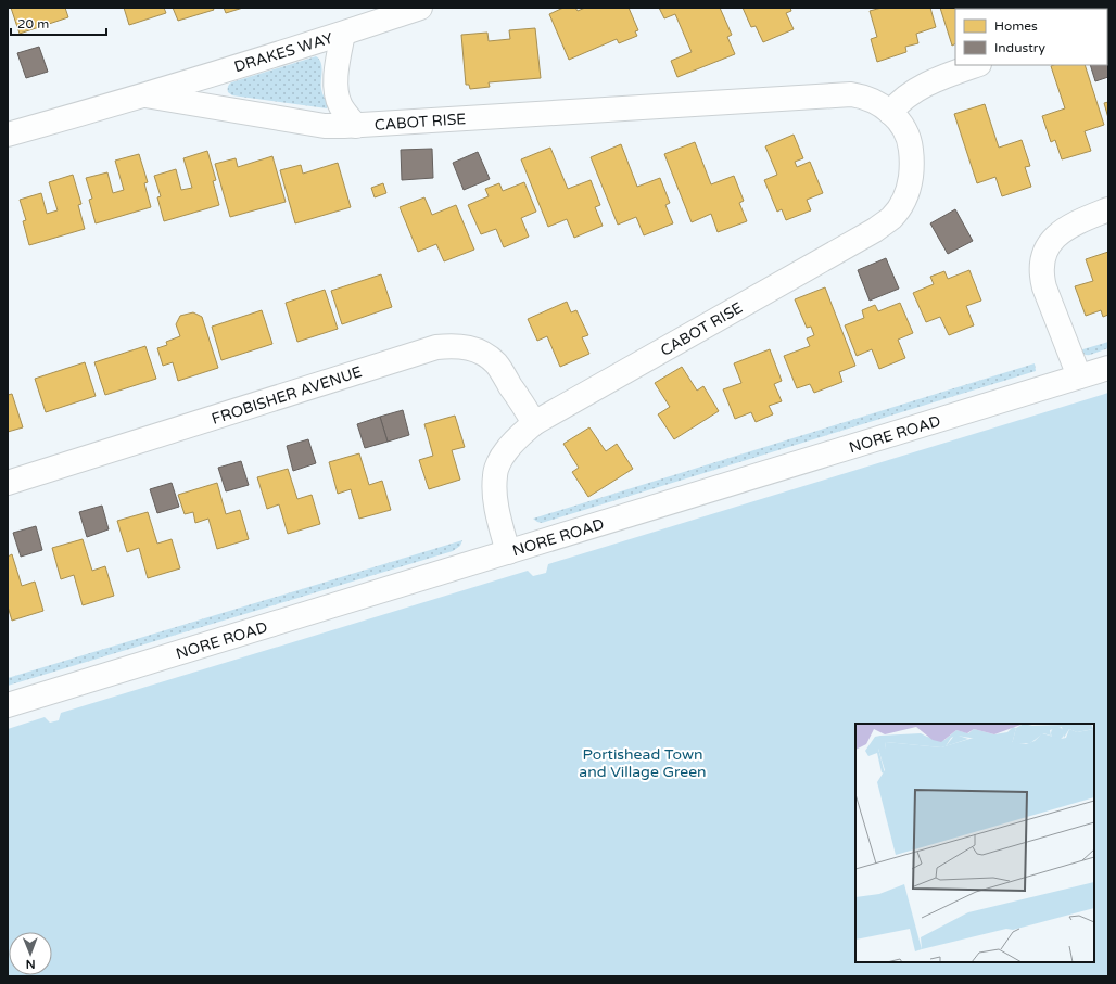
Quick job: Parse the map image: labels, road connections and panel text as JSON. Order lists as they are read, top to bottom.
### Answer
{
  "streets": {
    "street": [
      "DRAKES WAY",
      "CABOT RISE",
      "FROBISHER AVENUE",
      "NORE ROAD"
    ]
  },
  "crossings": [
    ["DRAKES WAY", "CABOT RISE"],
    ["CABOT RISE", "FROBISHER AVENUE"],
    ["CABOT RISE", "NORE ROAD"]
  ],
  "parks": ["Portishead Town and Village Green"],
  "legend": ["Homes", "Industry"],
  "scale_bar": "20 m",
  "north": "bottom"
}
